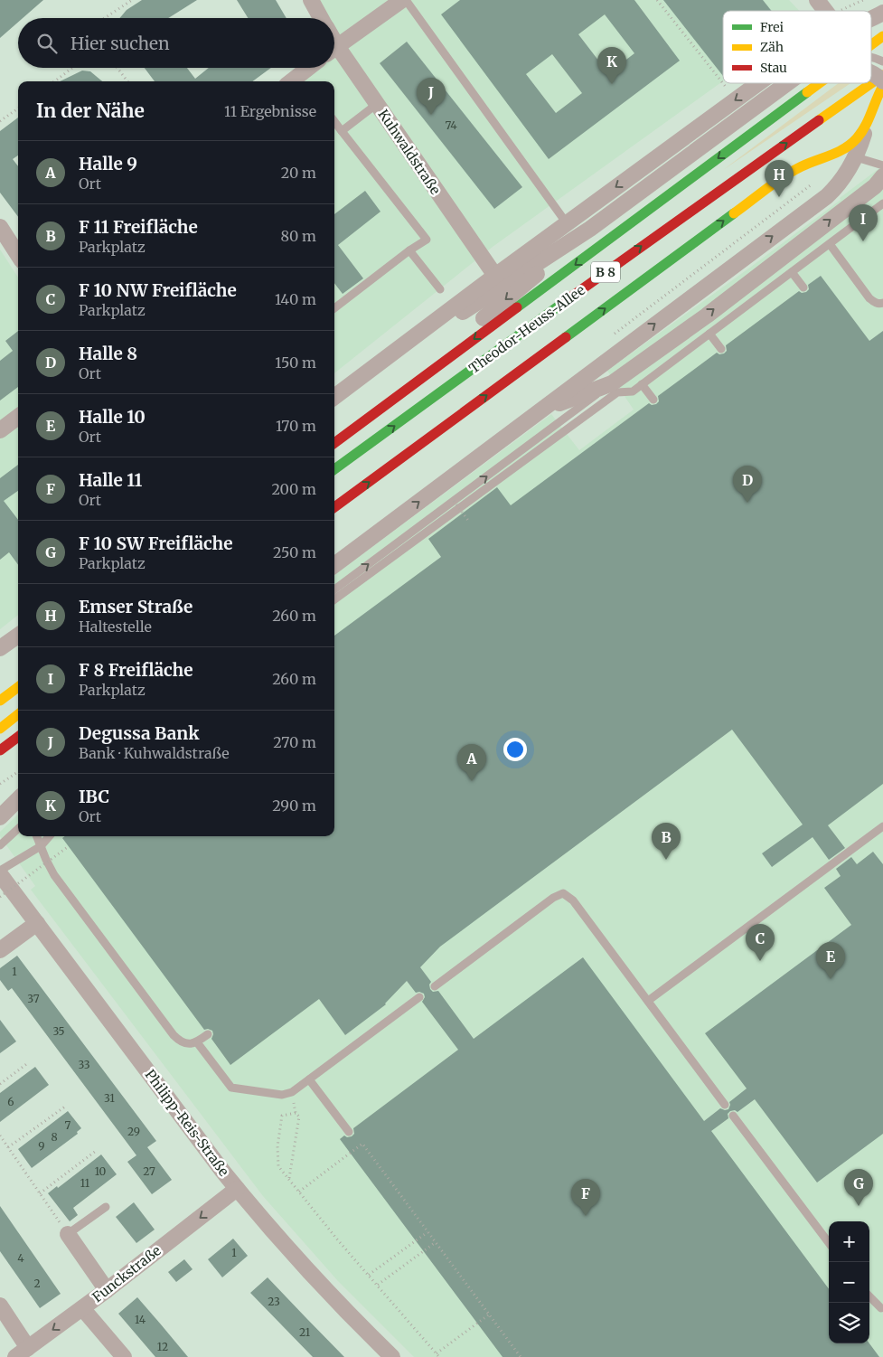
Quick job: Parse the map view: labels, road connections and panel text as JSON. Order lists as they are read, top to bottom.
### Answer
{
  "streets": {
    "main road": ["B 8", "Theodor-Heuss-Allee"],
    "street": ["Kuhwaldstraße", "Philipp-Reis-Straße", "Funckstraße"]
  },
  "crossings": [
    ["Kuhwaldstraße", "Theodor-Heuss-Allee"],
    ["Philipp-Reis-Straße", "Funckstraße"]
  ],
  "one_way": ["Funckstraße"],
  "house_numbers": [
    "74",
    "1",
    "37",
    "35",
    "33",
    "31",
    "6",
    "7",
    "29",
    "8",
    "9",
    "10",
    "27",
    "11",
    "1",
    "4",
    "2",
    "23",
    "14",
    "21",
    "12"
  ],
  "legend": ["Frei", "Zäh", "Stau"],
  "page": {
    "search": "Hier suchen",
    "pins": [
      "K",
      "J",
      "H",
      "I",
      "D",
      "A",
      "B",
      "C",
      "E",
      "G",
      "F"
    ],
    "heading": ["In der Nähe", "11 Ergebnisse"],
    "list": [
      {
        "mark": "A",
        "name": "Halle 9",
        "note": "Ort",
        "value": "20 m"
      },
      {
        "mark": "B",
        "name": "F 11 Freifläche",
        "note": "Parkplatz",
        "value": "80 m"
      },
      {
        "mark": "C",
        "name": "F 10 NW Freifläche",
        "note": "Parkplatz",
        "value": "140 m"
      },
      {
        "mark": "D",
        "name": "Halle 8",
        "note": "Ort",
        "value": "150 m"
      },
      {
        "mark": "E",
        "name": "Halle 10",
        "note": "Ort",
        "value": "170 m"
      },
      {
        "mark": "F",
        "name": "Halle 11",
        "note": "Ort",
        "value": "200 m"
      },
      {
        "mark": "G",
        "name": "F 10 SW Freifläche",
        "note": "Parkplatz",
        "value": "250 m"
      },
      {
        "mark": "H",
        "name": "Emser Straße",
        "note": "Haltestelle",
        "value": "260 m"
      },
      {
        "mark": "I",
        "name": "F 8 Freifläche",
        "note": "Parkplatz",
        "value": "260 m"
      },
      {
        "mark": "J",
        "name": "Degussa Bank",
        "note": "Bank · Kuhwaldstraße",
        "value": "270 m"
      },
      {
        "mark": "K",
        "name": "IBC",
        "note": "Ort",
        "value": "290 m"
      }
    ],
    "map_buttons": ["+", "−"]
  }
}
